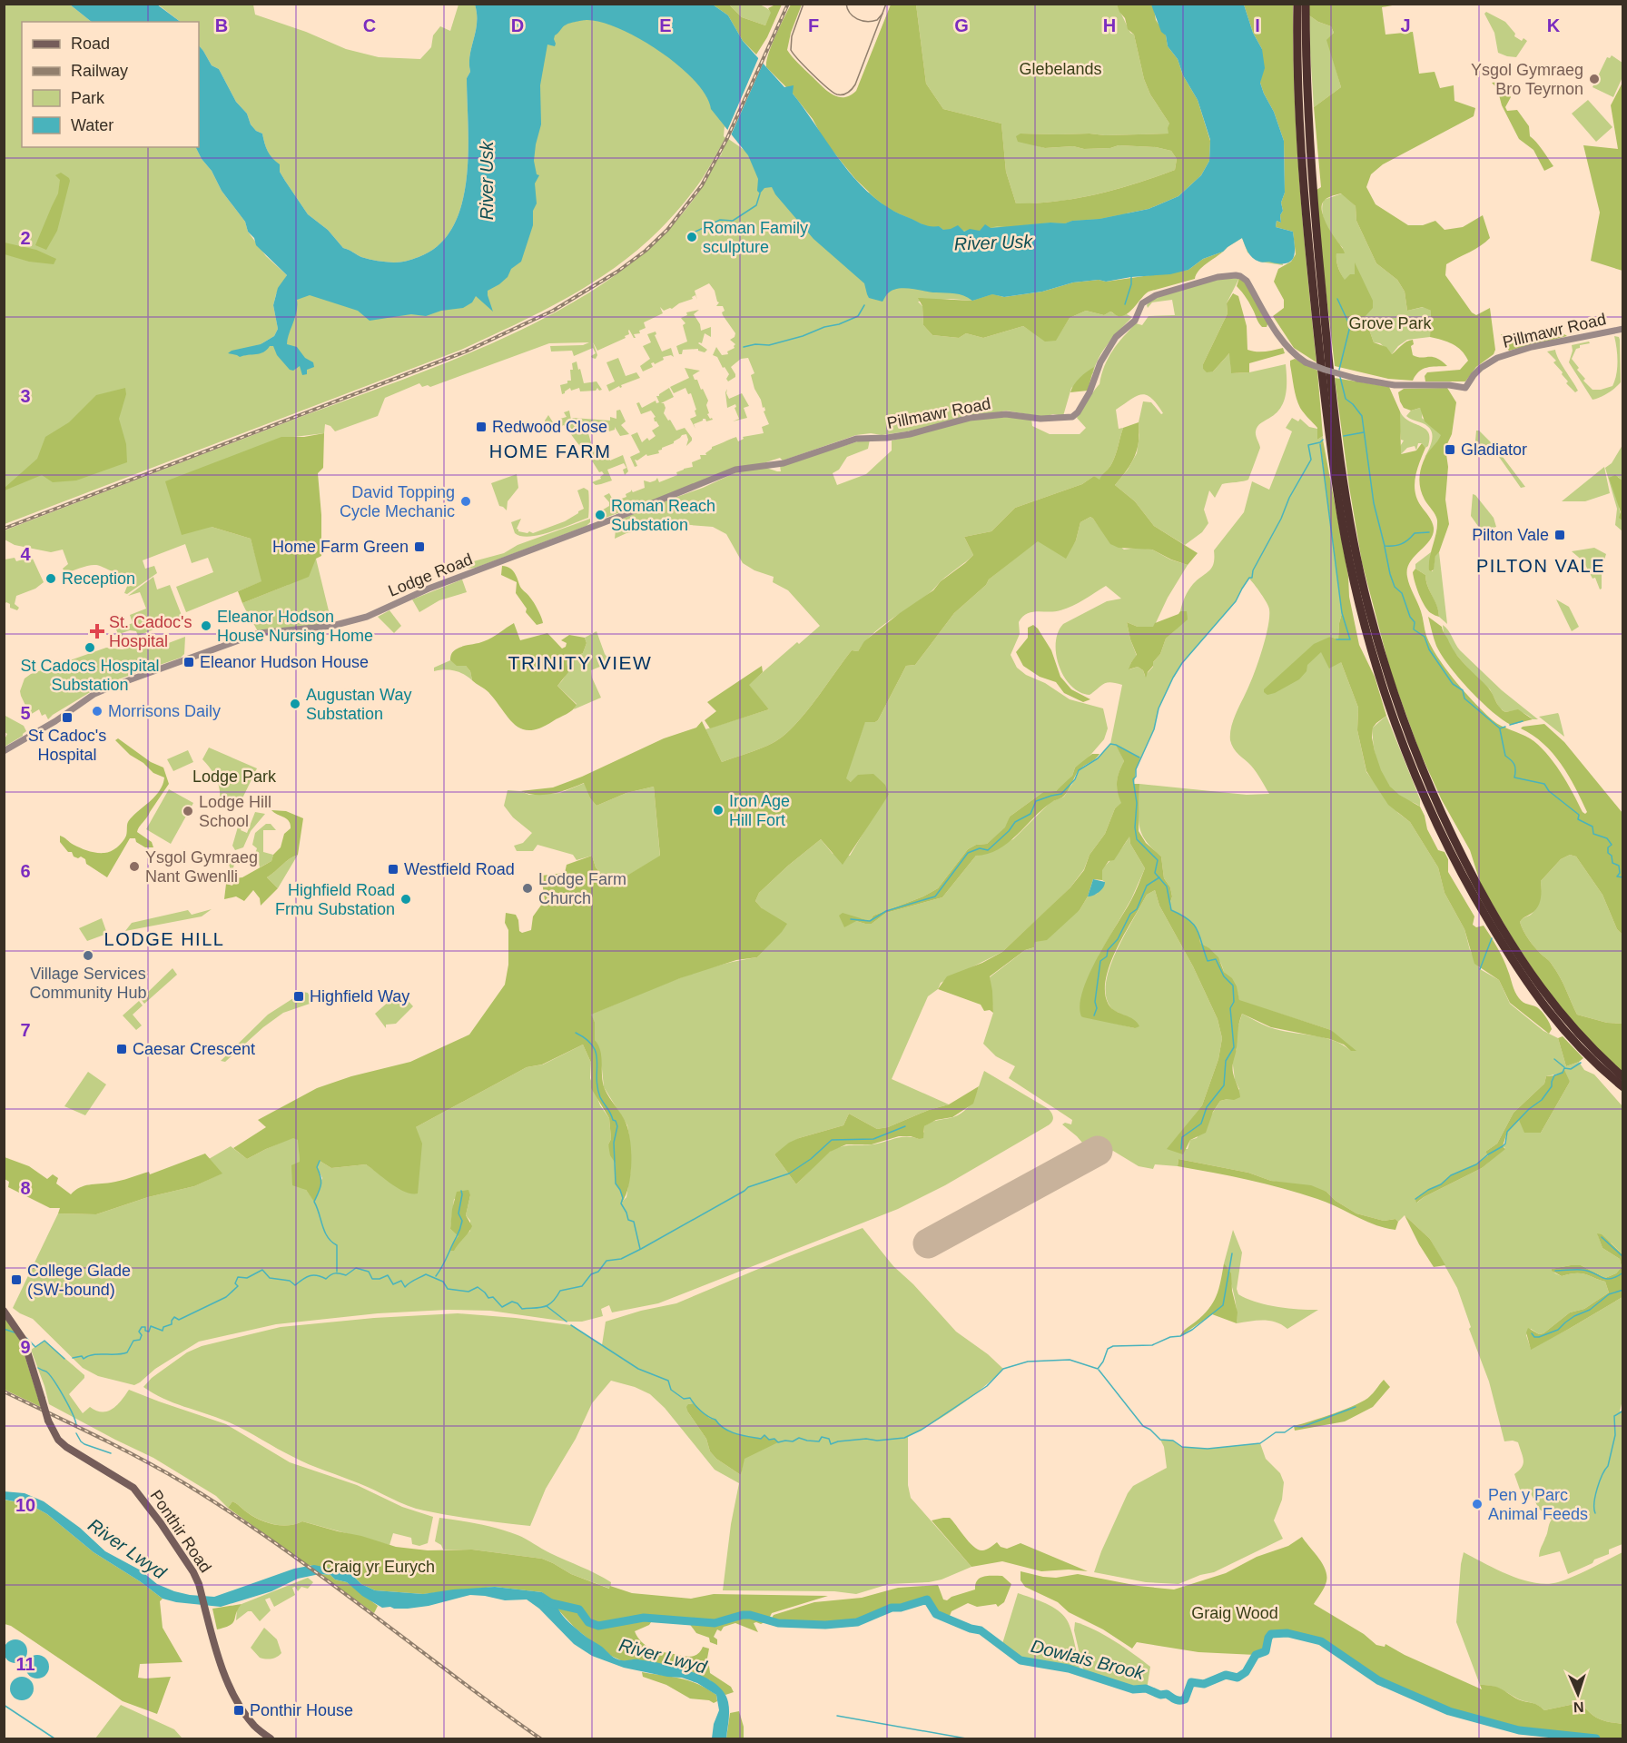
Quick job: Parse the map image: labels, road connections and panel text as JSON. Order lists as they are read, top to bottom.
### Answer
{
  "streets": {
    "main road": ["Ponthir Road"],
    "street": ["Pillmawr Road", "Lodge Road"]
  },
  "crossings": [
    ["Pillmawr Road", "Lodge Road"]
  ],
  "districts": [
    "HOME FARM",
    "PILTON VALE",
    "TRINITY VIEW",
    "LODGE HILL"
  ],
  "water": ["River Usk", "River Lwyd", "Dowlais Brook"],
  "parks": [
    "Glebelands",
    "Grove Park",
    "Lodge Park",
    "Craig yr Eurych",
    "Graig Wood"
  ],
  "places": {
    "other": [
      "Ysgol Gymraeg Bro Teyrnon",
      "Roman Family sculpture",
      "David Topping Cycle Mechanic",
      "Roman Reach Substation",
      "Reception",
      "Eleanor Hodson House Nursing Home",
      "St Cadocs Hospital Substation",
      "Augustan Way Substation",
      "Morrisons Daily",
      "Iron Age Hill Fort",
      "Lodge Hill School",
      "Ysgol Gymraeg Nant Gwenlli",
      "Lodge Farm Church",
      "Highfield Road Frmu Substation",
      "Village Services Community Hub",
      "Pen y Parc Animal Feeds"
    ],
    "transit": [
      "Redwood Close",
      "Gladiator",
      "Pilton Vale",
      "Home Farm Green",
      "Eleanor Hudson House",
      "St Cadoc's Hospital",
      "Westfield Road",
      "Highfield Way",
      "Caesar Crescent",
      "College Glade (SW-bound)",
      "Ponthir House"
    ],
    "health": ["St. Cadoc's Hospital"]
  },
  "legend": [
    "Road",
    "Railway",
    "Park",
    "Water"
  ],
  "north": "bottom",
  "grid": {
    "columns": [
      "B",
      "C",
      "D",
      "E",
      "F",
      "G",
      "H",
      "I",
      "J",
      "K"
    ],
    "rows": [
      "2",
      "3",
      "4",
      "5",
      "6",
      "7",
      "8",
      "9",
      "10",
      "11"
    ]
  }
}
